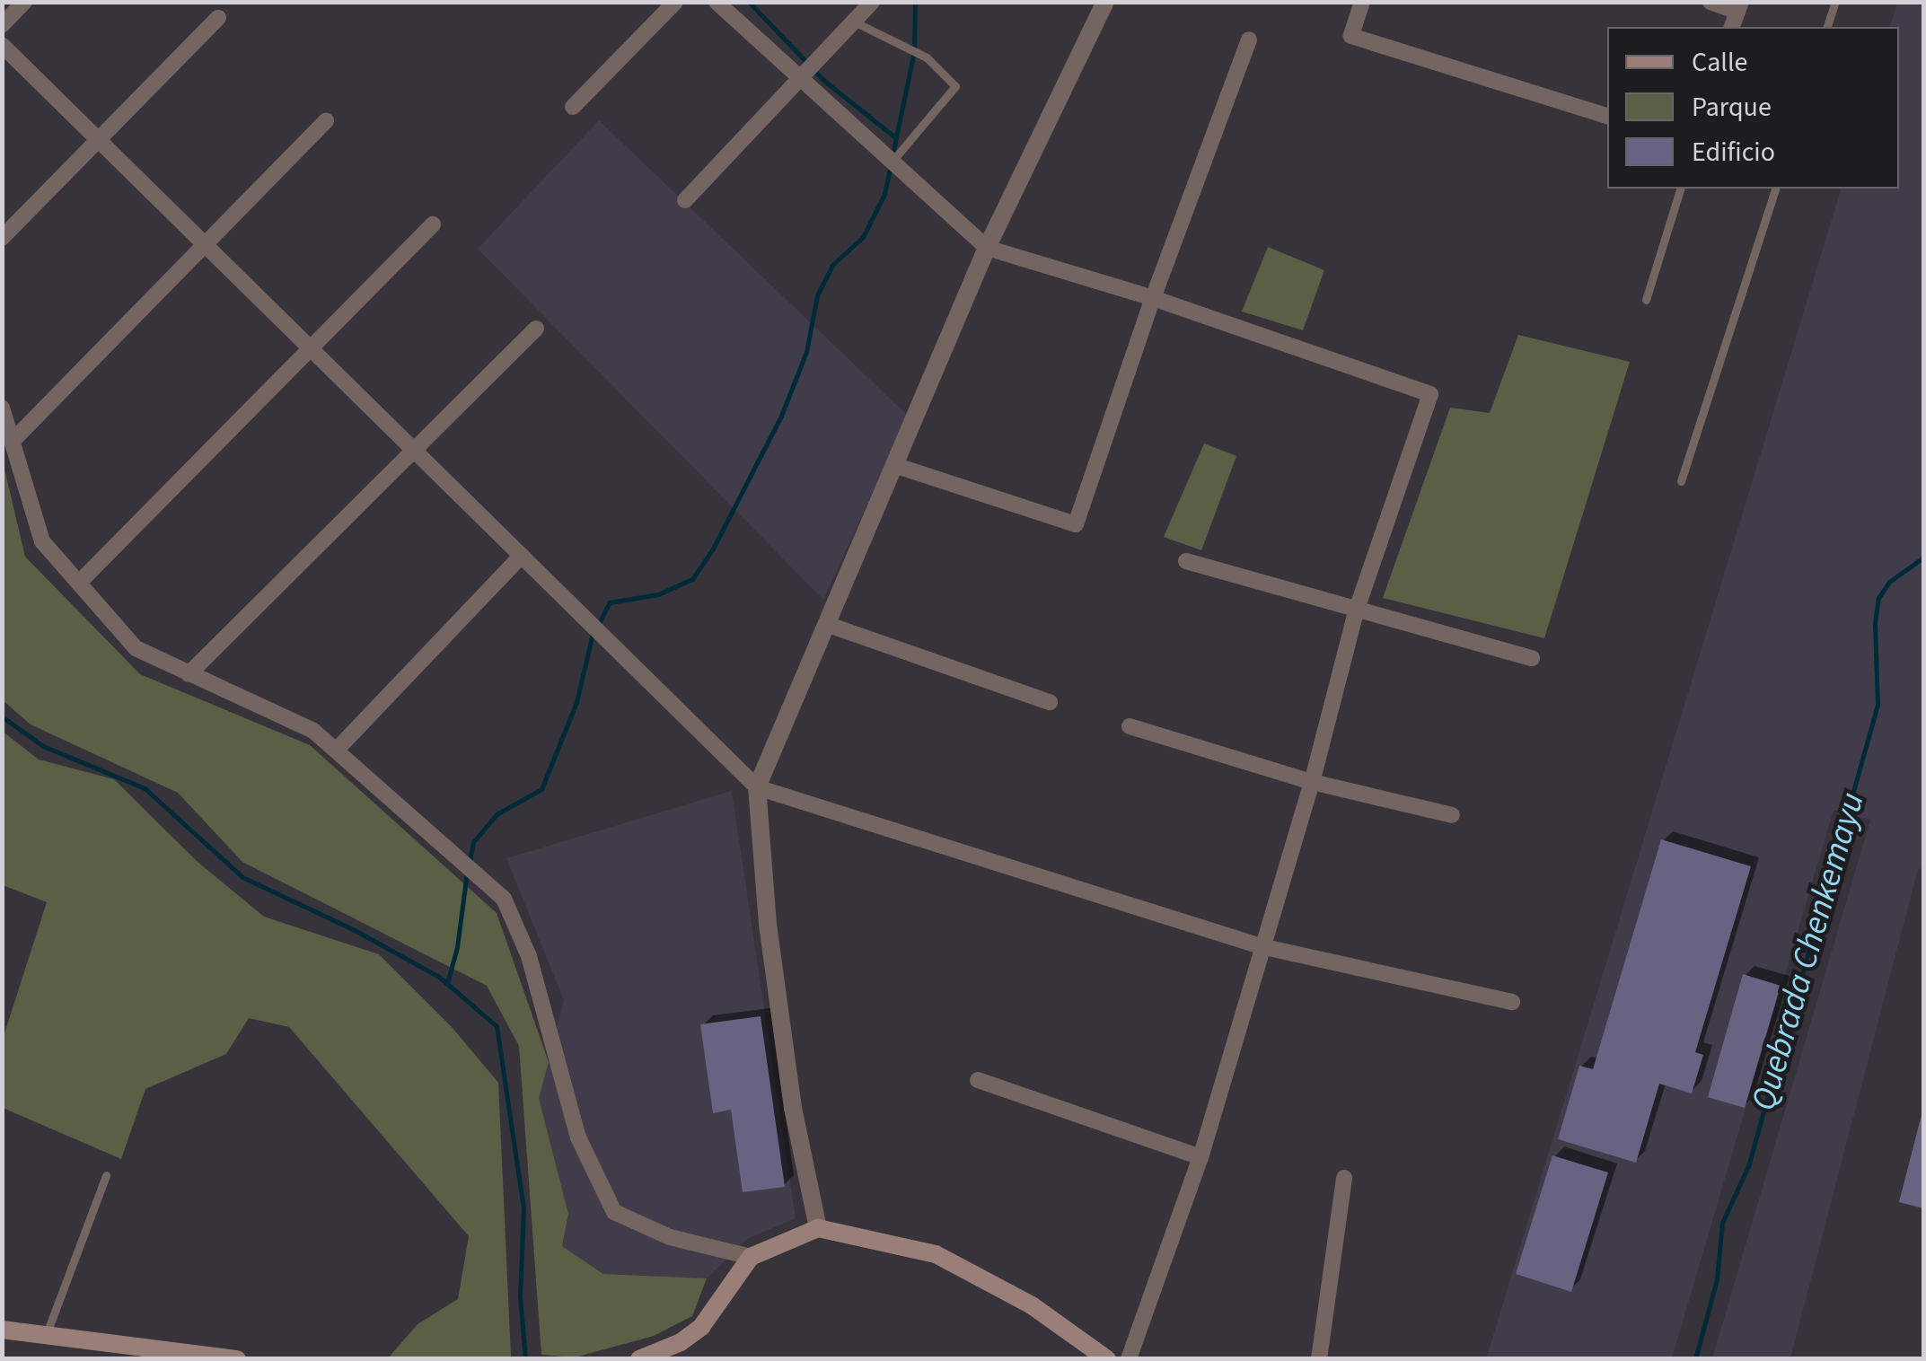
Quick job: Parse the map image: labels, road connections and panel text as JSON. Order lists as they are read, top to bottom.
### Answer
{
  "water": ["Quebrada Chenkemayu"],
  "legend": ["Calle", "Parque", "Edificio"]
}
